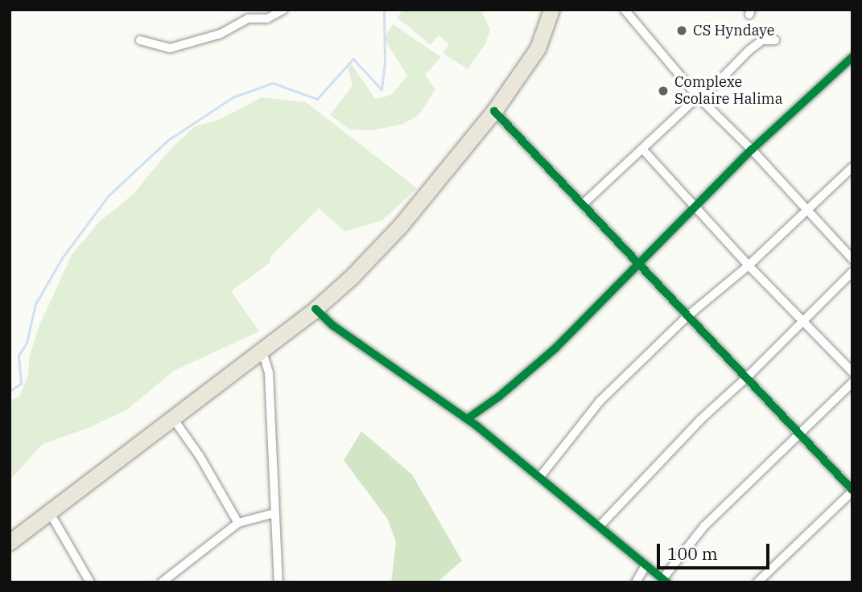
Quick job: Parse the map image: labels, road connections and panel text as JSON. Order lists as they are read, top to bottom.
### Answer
{
  "places": ["CS Hyndaye", "Complexe Scolaire Halima"],
  "scale_bar": "100 m"
}
